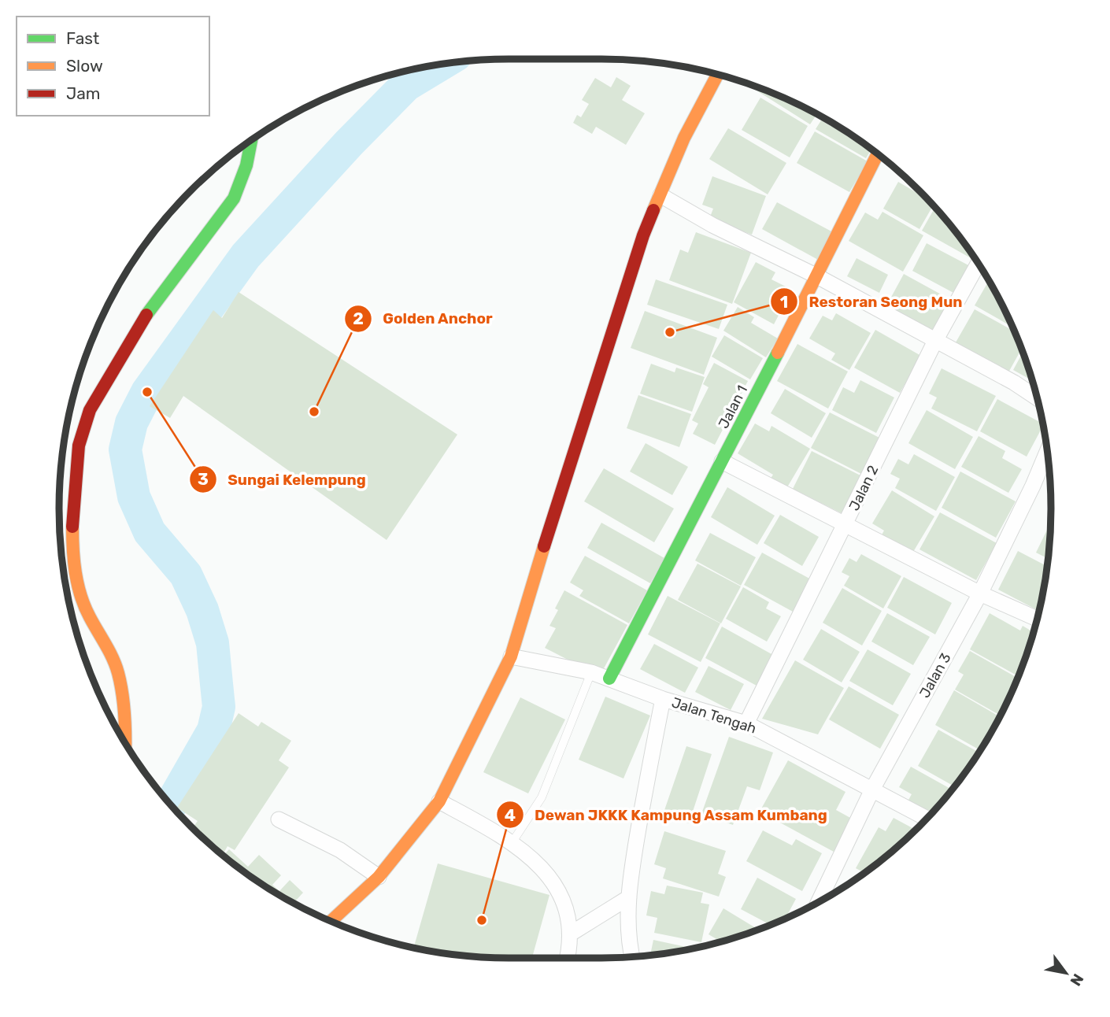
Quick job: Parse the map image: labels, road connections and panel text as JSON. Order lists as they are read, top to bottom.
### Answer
{
  "streets": {
    "street": [
      "Jalan 1",
      "Jalan 2",
      "Jalan 3",
      "Jalan Tengah"
    ]
  },
  "crossings": [
    ["Jalan 1", "Jalan Tengah"],
    ["Jalan 2", "Jalan Tengah"],
    ["Jalan 3", "Jalan Tengah"]
  ],
  "places": [
    "Restoran Seong Mun",
    "Sungai Kelempung",
    "Golden Anchor",
    "Dewan JKKK Kampung Assam Kumbang"
  ],
  "legend": ["Fast", "Slow", "Jam"],
  "north": "bottom right"
}
